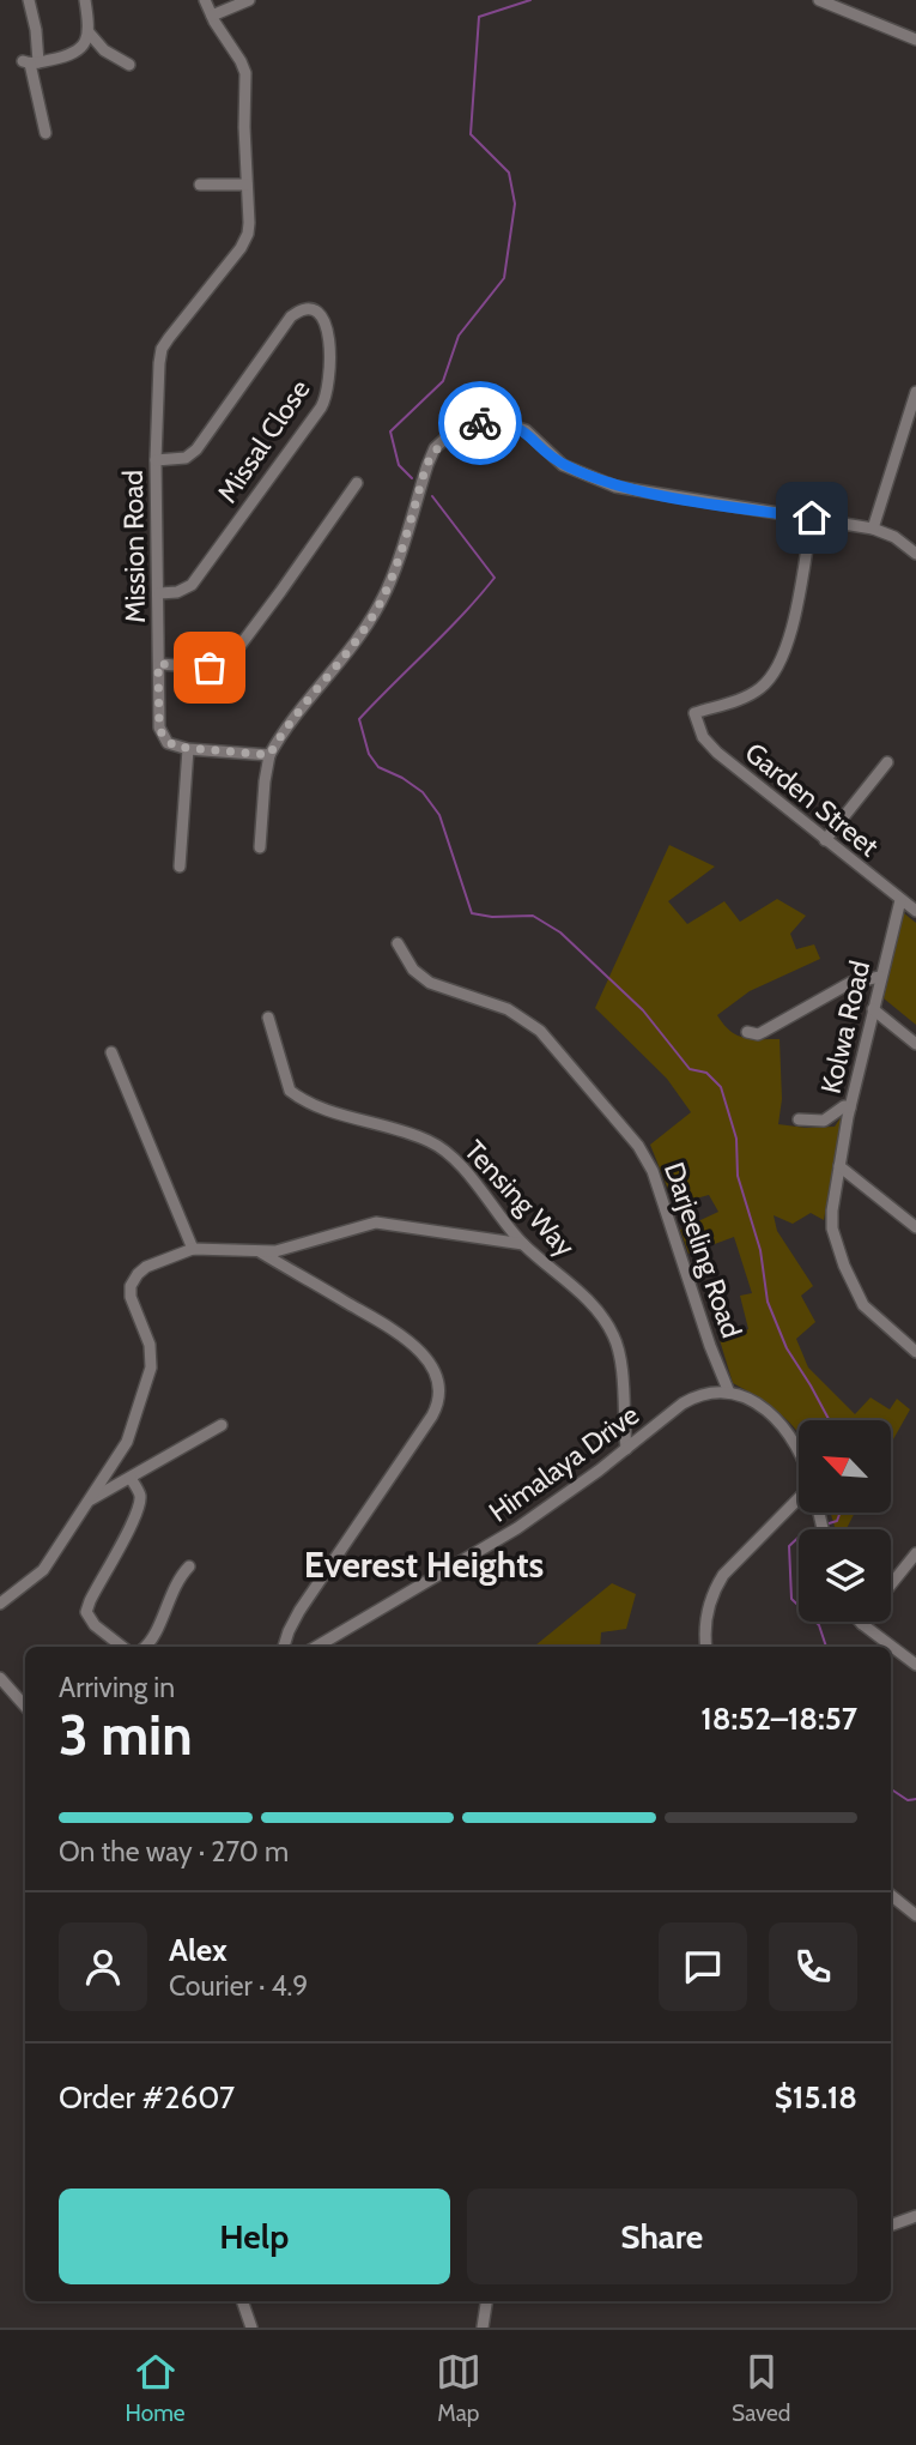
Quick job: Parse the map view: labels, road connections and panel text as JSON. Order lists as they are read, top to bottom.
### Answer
{
  "streets": {
    "street": [
      "Missal Close",
      "Mission Road",
      "Garden Street",
      "Kolwa Road",
      "Tensing Way",
      "Darjeeling Road",
      "Himalaya Drive"
    ]
  },
  "crossings": [
    ["Missal Close", "Mission Road"],
    ["Garden Street", "Kolwa Road"],
    ["Tensing Way", "Himalaya Drive"],
    ["Darjeeling Road", "Himalaya Drive"]
  ],
  "districts": ["Everest Heights"],
  "north": "top left",
  "page": {
    "heading": ["3 min", "Arriving in", "18:52–18:57"],
    "panel": [
      "Alex",
      "Courier · 4.9",
      "Order #2607",
      "$15.18"
    ],
    "bar": "On the way · 270 m",
    "buttons": ["Help", "Share"],
    "tabs": ["Home", "Map", "Saved"]
  }
}
